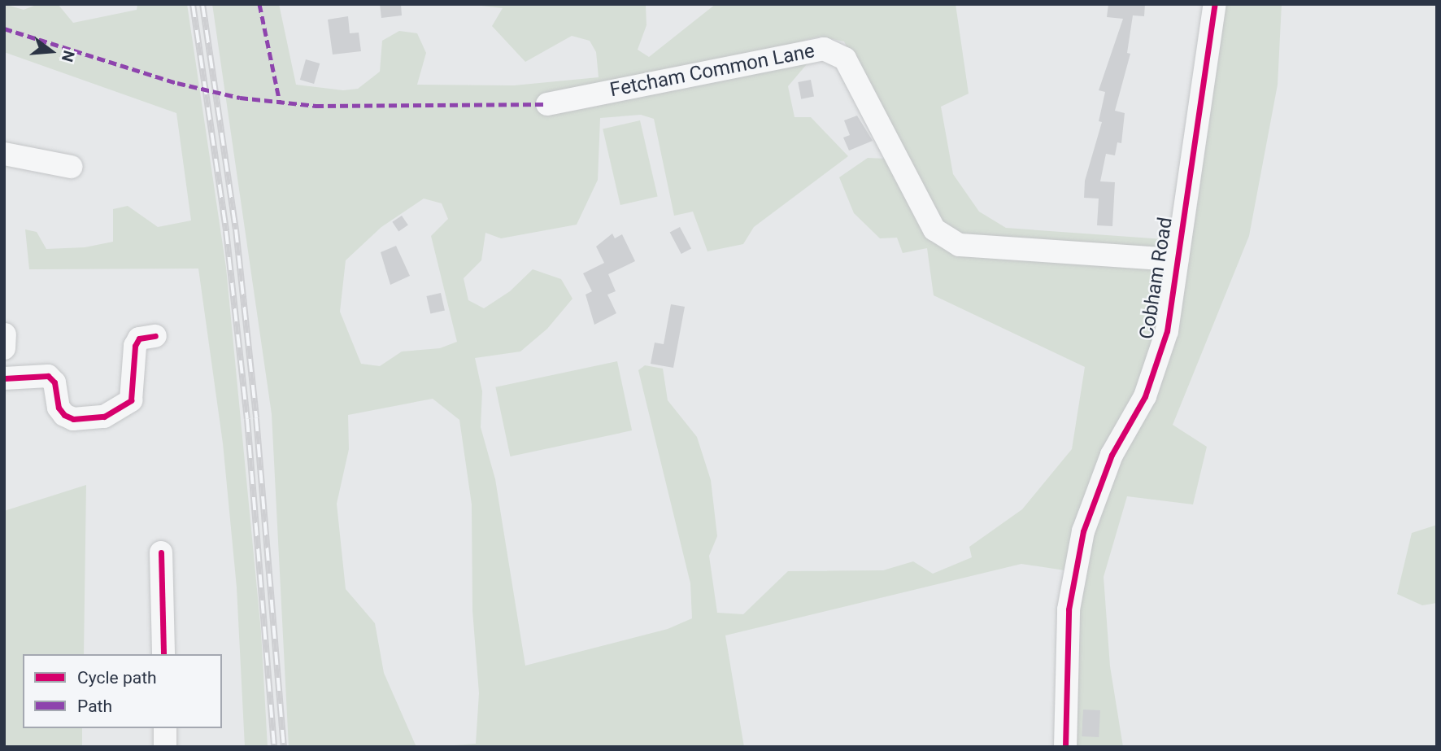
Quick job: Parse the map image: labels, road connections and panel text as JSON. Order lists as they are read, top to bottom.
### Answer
{
  "streets": {
    "street": ["Fetcham Common Lane", "Cobham Road"]
  },
  "crossings": [
    ["Fetcham Common Lane", "Cobham Road"]
  ],
  "legend": ["Cycle path", "Path"],
  "north": "right"
}
